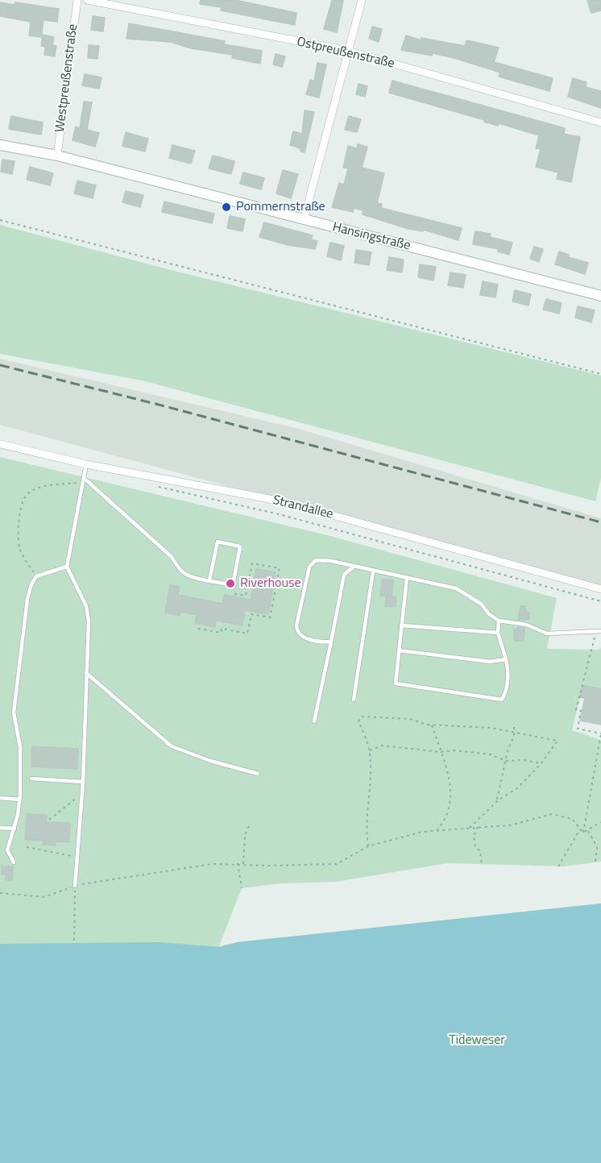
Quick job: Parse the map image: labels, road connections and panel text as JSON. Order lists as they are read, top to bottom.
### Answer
{
  "streets": {
    "street": [
      "Ostpreußenstraße",
      "Westpreußenstraße",
      "Hansingstraße",
      "Strandallee"
    ]
  },
  "crossings": [
    ["Westpreußenstraße", "Hansingstraße"]
  ],
  "parks": ["Tideweser"],
  "places": ["Pommernstraße", "Riverhouse"]
}
